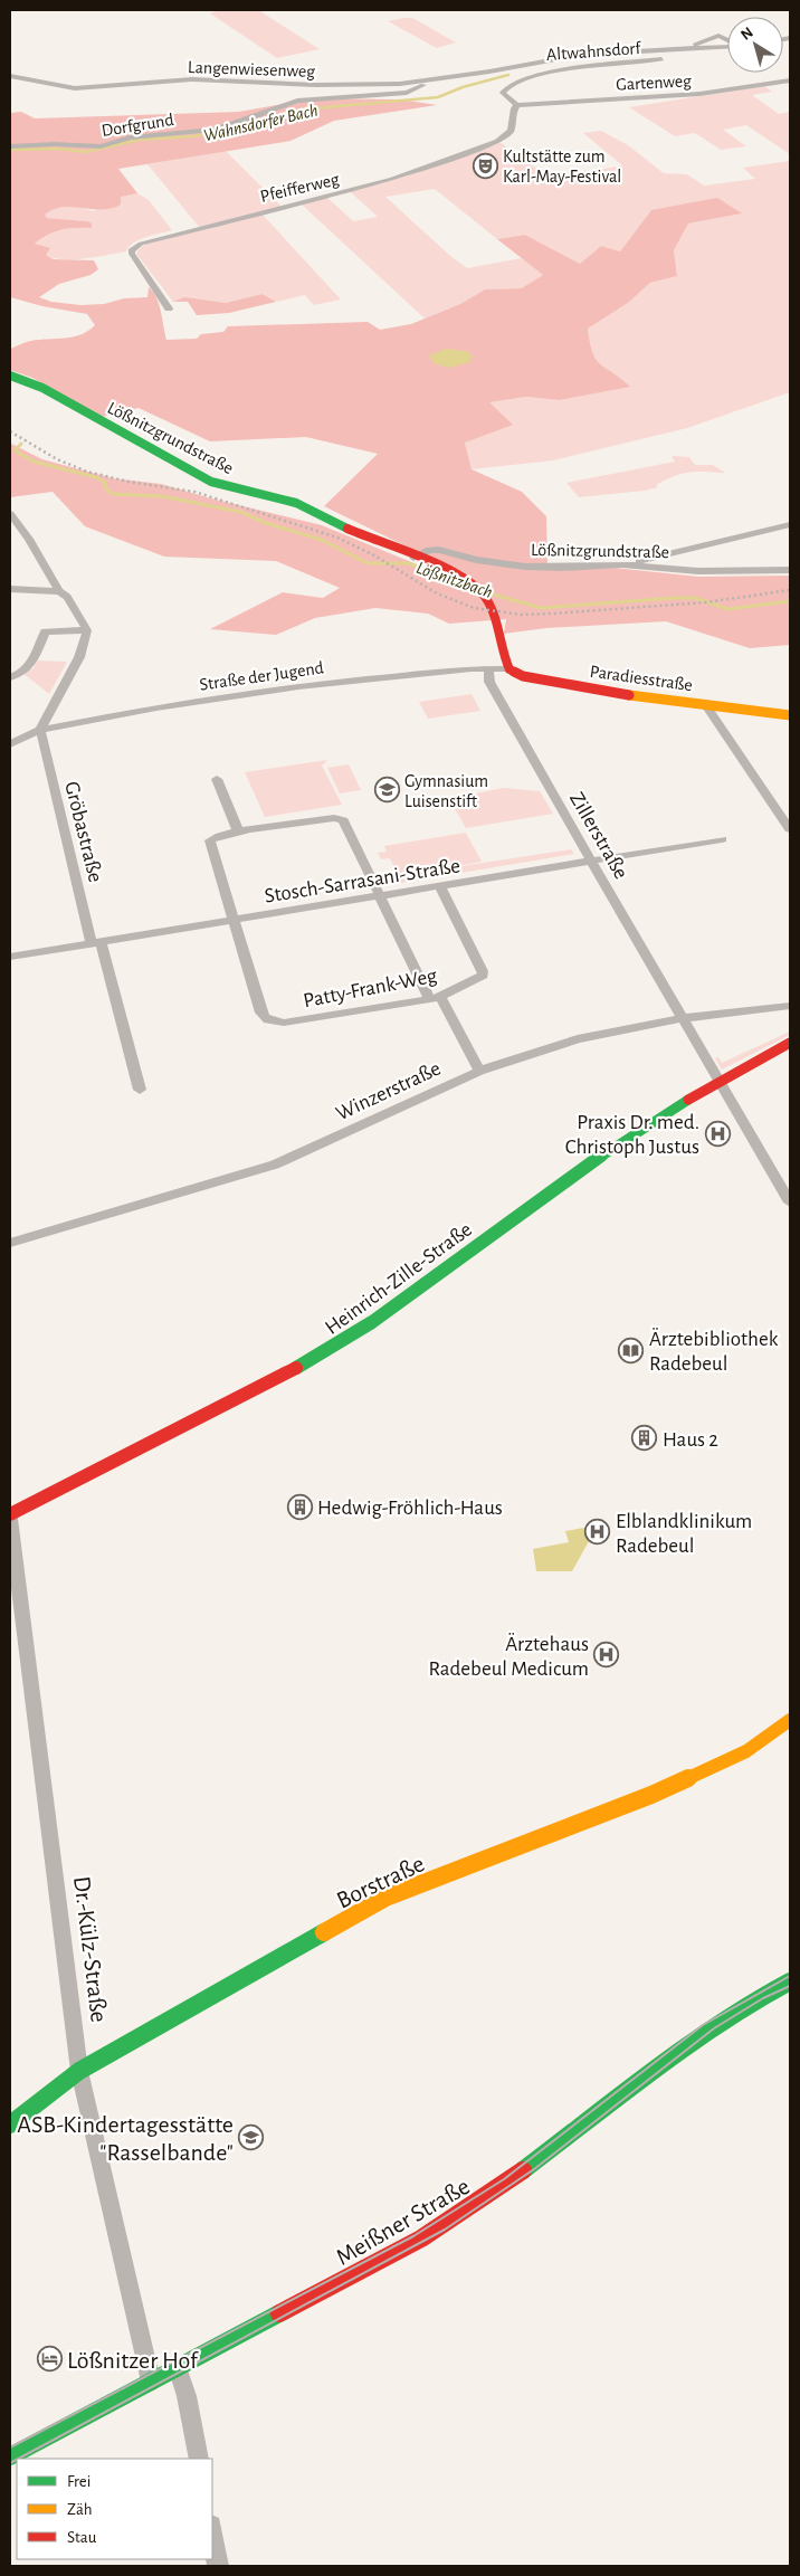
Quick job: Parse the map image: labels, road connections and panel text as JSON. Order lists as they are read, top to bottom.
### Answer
{
  "streets": {
    "street": [
      "Altwahnsdorf",
      "Langenwiesenweg",
      "Gartenweg",
      "Dorfgrund",
      "Pfeifferweg",
      "Lößnitzgrundstraße",
      "Straße der Jugend",
      "Paradiesstraße",
      "Gröbastraße",
      "Zillerstraße",
      "Stosch-Sarrasani-Straße",
      "Patty-Frank-Weg",
      "Winzerstraße",
      "Heinrich-Zille-Straße",
      "Borstraße",
      "Dr.-Külz-Straße",
      "Meißner Straße"
    ]
  },
  "crossings": [
    ["Altwahnsdorf", "Langenwiesenweg"],
    ["Altwahnsdorf", "Dorfgrund"],
    ["Langenwiesenweg", "Dorfgrund"],
    ["Gartenweg", "Pfeifferweg"],
    ["Lößnitzgrundstraße", "Paradiesstraße"],
    ["Straße der Jugend", "Paradiesstraße"],
    ["Straße der Jugend", "Gröbastraße"],
    ["Straße der Jugend", "Zillerstraße"],
    ["Paradiesstraße", "Zillerstraße"],
    ["Gröbastraße", "Stosch-Sarrasani-Straße"],
    ["Zillerstraße", "Stosch-Sarrasani-Straße"],
    ["Zillerstraße", "Winzerstraße"],
    ["Zillerstraße", "Heinrich-Zille-Straße"],
    ["Stosch-Sarrasani-Straße", "Patty-Frank-Weg"],
    ["Borstraße", "Dr.-Külz-Straße"],
    ["Dr.-Külz-Straße", "Meißner Straße"]
  ],
  "water": ["Wahnsdorfer Bach", "Lößnitzbach"],
  "places": {
    "theatre": ["Kultstätte zum Karl-May-Festival"],
    "school or university": ["Gymnasium Luisenstift", "ASB-Kindertagesstätte \"Rasselbande\""],
    "hospital": ["Praxis Dr. med. Christoph Justus", "Elblandklinikum Radebeul", "Ärztehaus Radebeul Medicum"],
    "library": ["Ärztebibliothek Radebeul"],
    "building": ["Haus 2", "Hedwig-Fröhlich-Haus"],
    "hotel": ["Lößnitzer Hof"]
  },
  "legend": ["Frei", "Zäh", "Stau"],
  "north": "top left"
}
